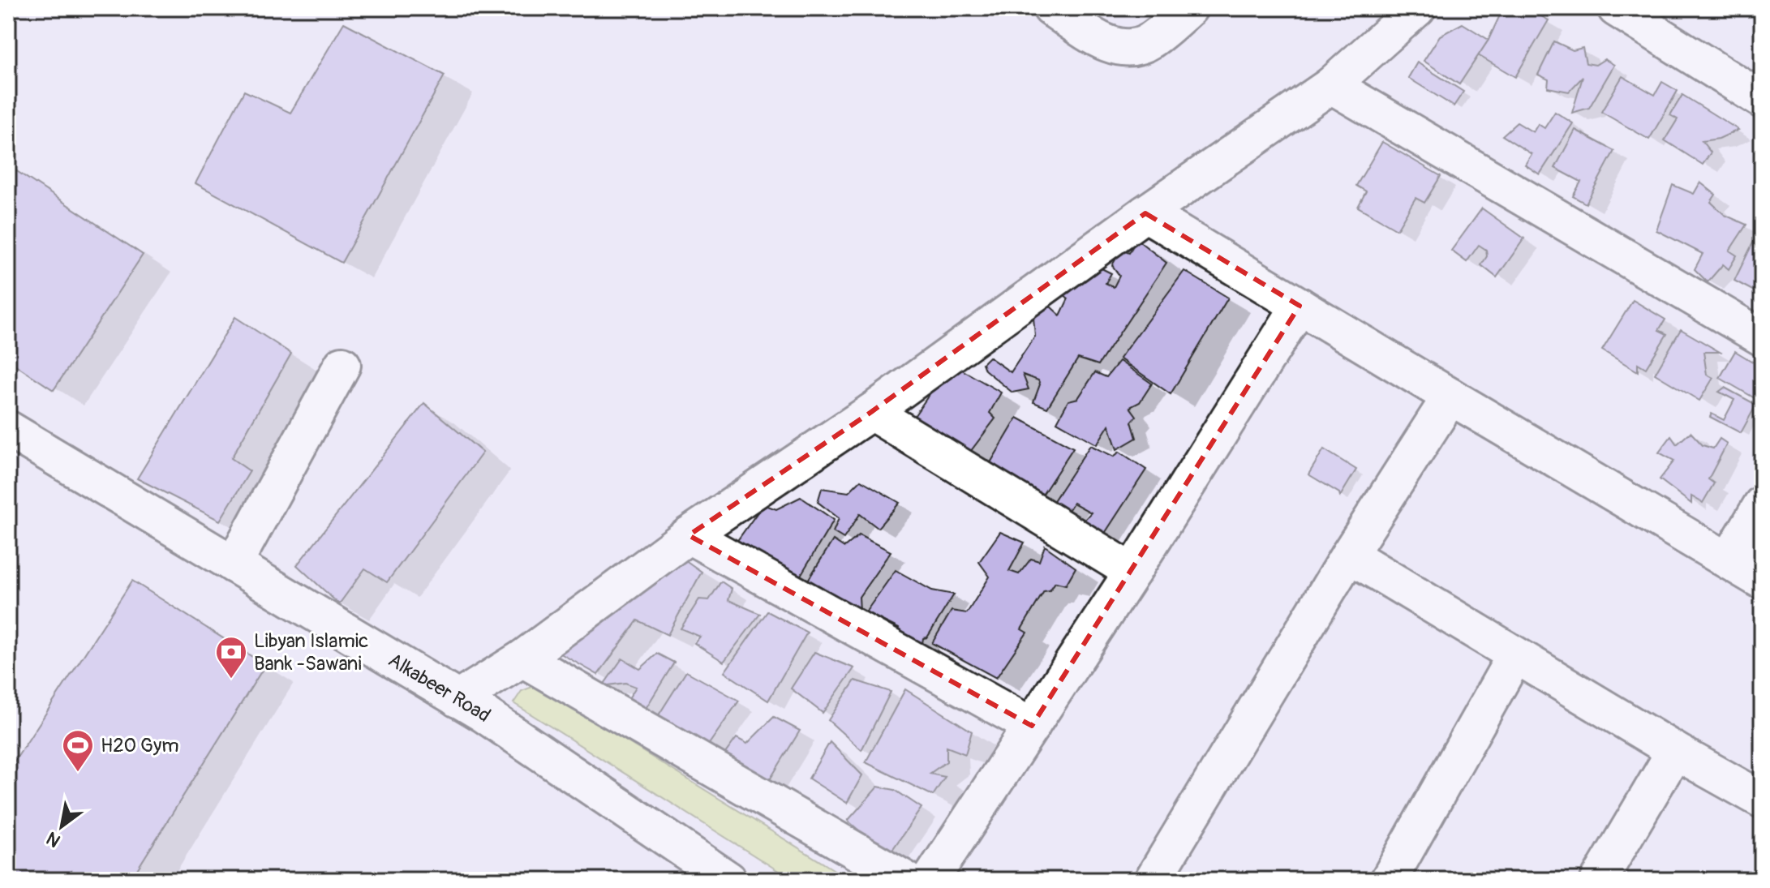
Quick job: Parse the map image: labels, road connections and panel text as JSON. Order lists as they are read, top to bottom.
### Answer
{
  "streets": {
    "street": ["Alkabeer Road"]
  },
  "places": {
    "bank": ["Libyan Islamic Bank -Sawani"],
    "sports": ["H2O Gym"]
  },
  "north": "bottom left"
}
